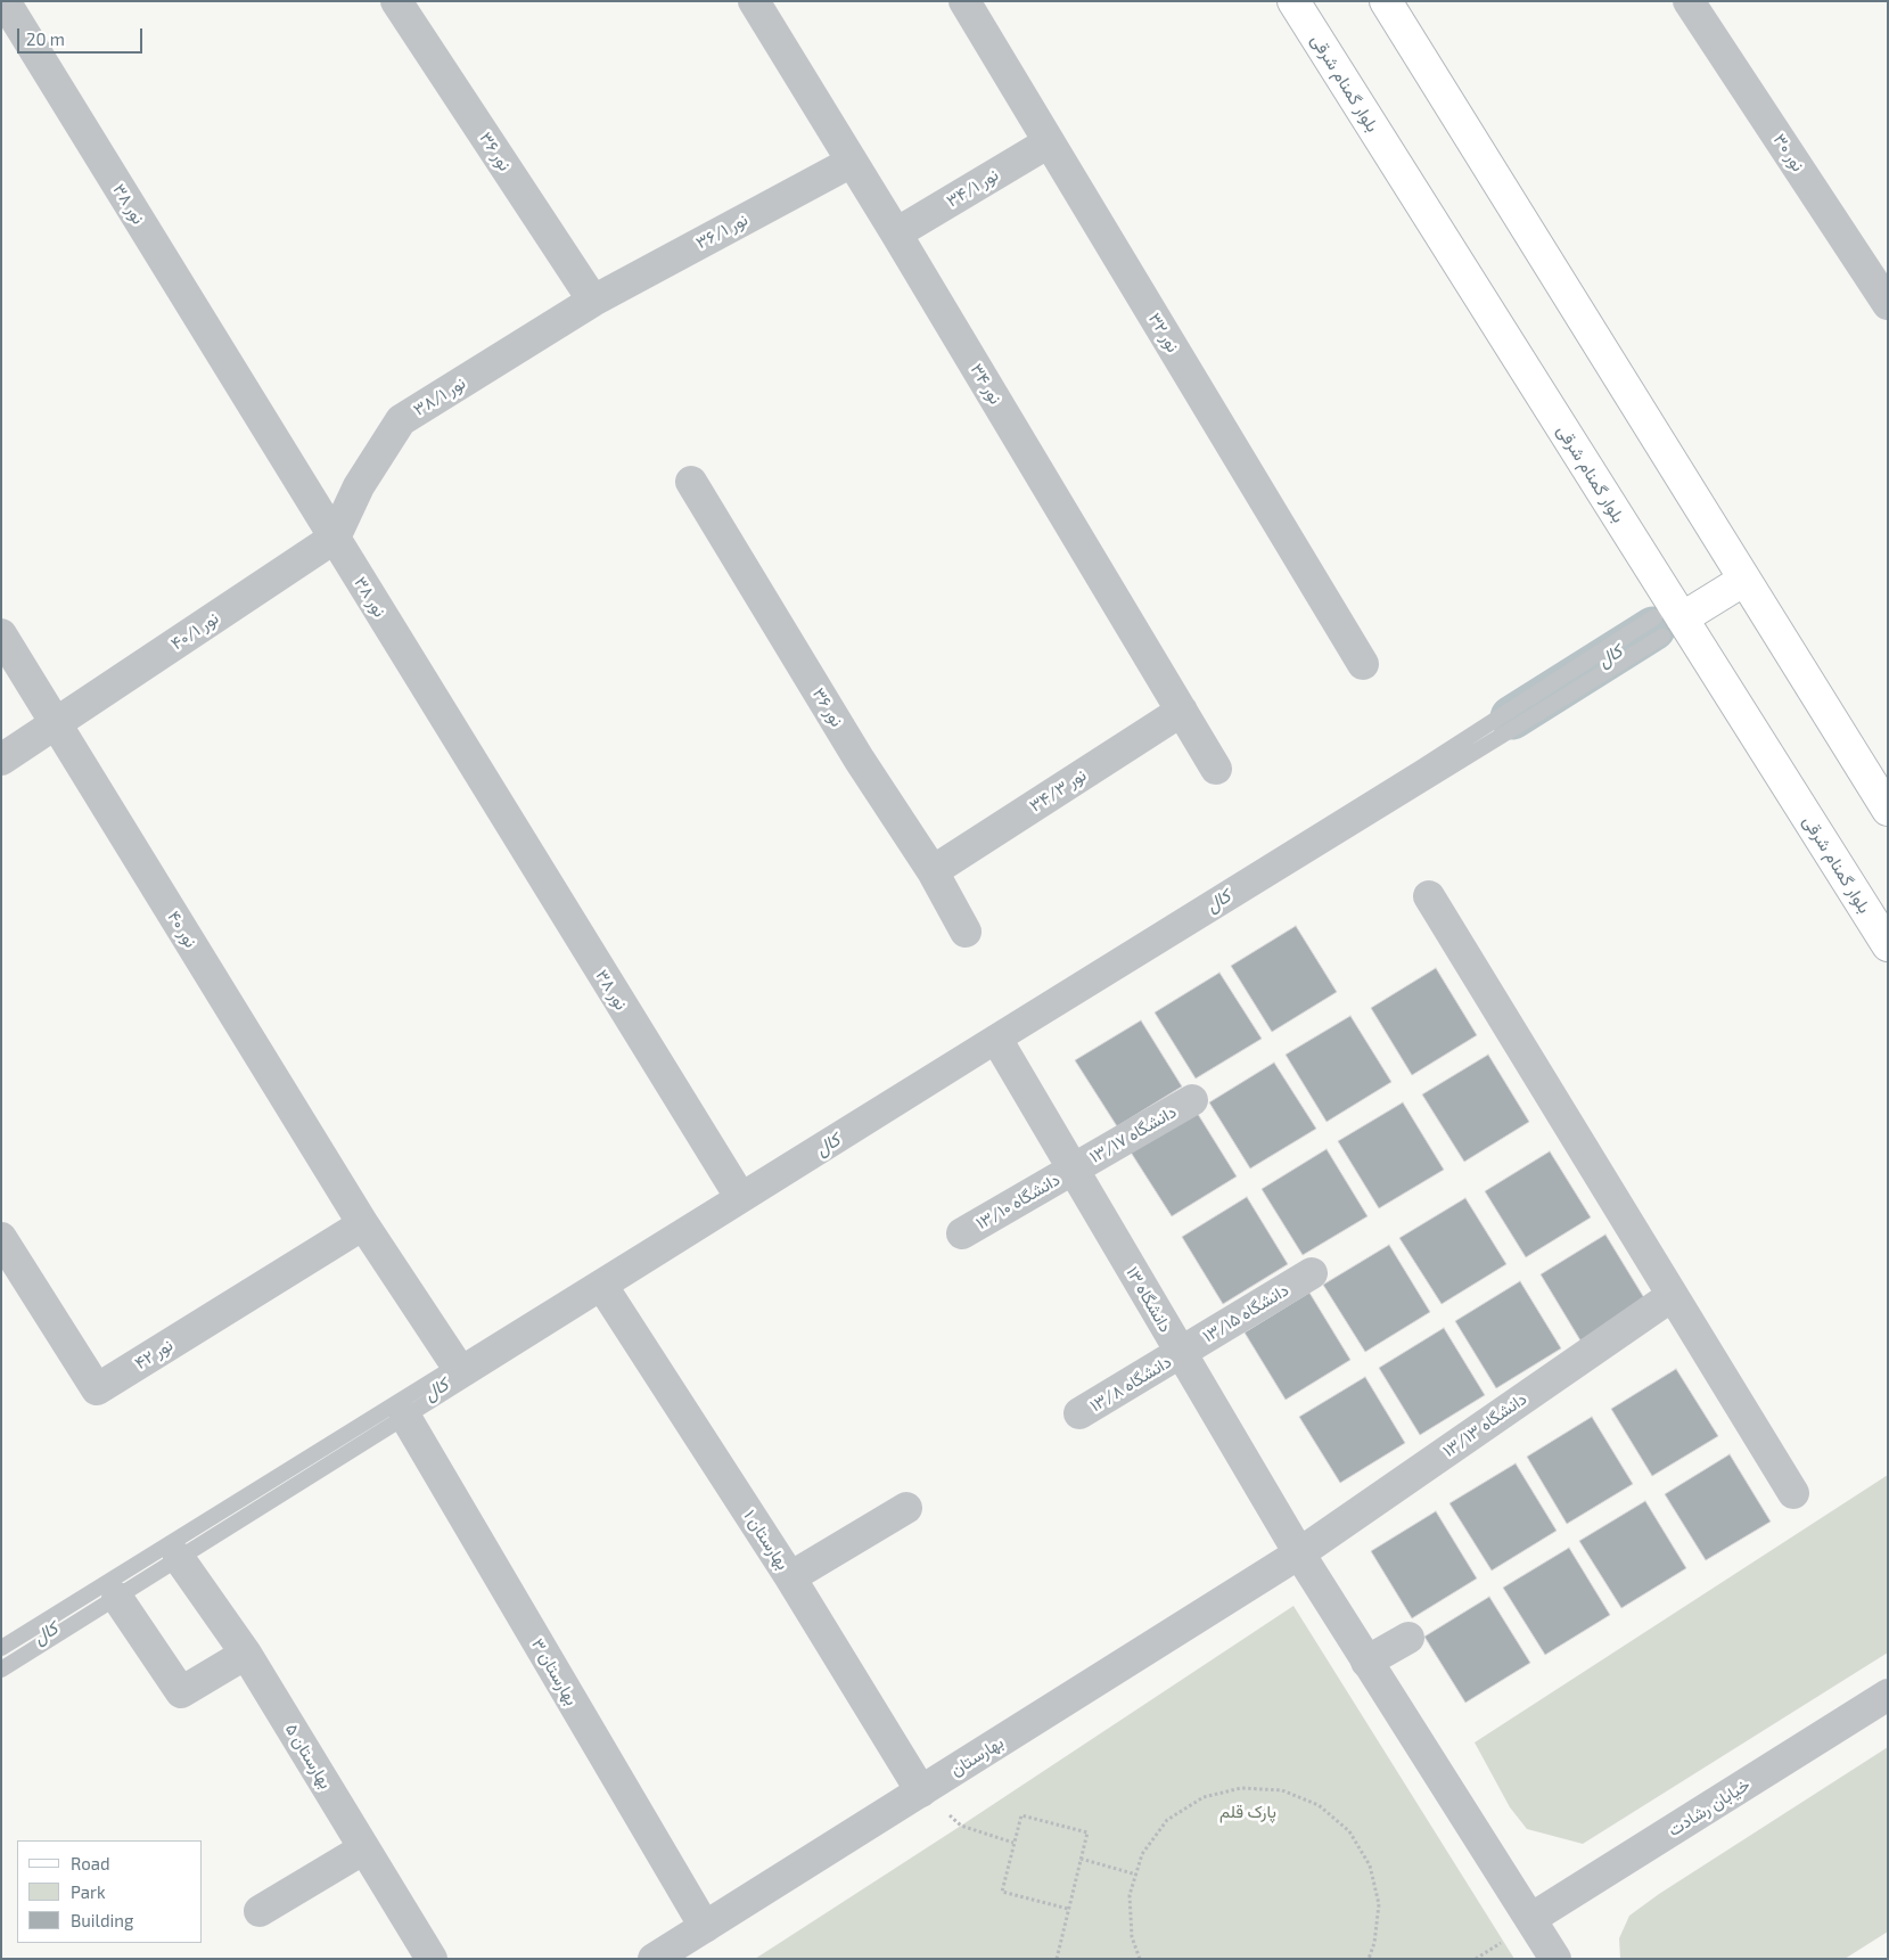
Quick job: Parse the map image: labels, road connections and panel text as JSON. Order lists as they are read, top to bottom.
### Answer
{
  "streets": {
    "main road": ["بلوار گمنام شرقی"],
    "street": [
      "نور ۳۶",
      "نور ۳۰",
      "نور ۳۴/۱",
      "نور ۳۸",
      "نور ۳۶/۱",
      "نور ۳۲",
      "نور ۳۴",
      "نور ۳۸/۱",
      "نور ۴۰/۱",
      "نور ۳۴/۳",
      "نور ۴۰",
      "دانشگاه ۱۳/۱۷",
      "دانشگاه ۱۳/۱۰",
      "دانشگاه ۱۳",
      "دانشگاه ۱۳/۱۵",
      "نور ۴۲",
      "دانشگاه ۱۳/۸",
      "دانشگاه ۱۳/۱۳",
      "بهارستان ۱",
      "بهارستان ۳",
      "بهارستان ۵",
      "بهارستان",
      "خیابان رشادت"
    ]
  },
  "crossings": [
    ["نور ۳۶", "نور ۳۶/۱"],
    ["نور ۳۶", "نور ۳۸/۱"],
    ["نور ۳۶", "نور ۳۴/۳"],
    ["نور ۳۴/۱", "نور ۳۲"],
    ["نور ۳۴/۱", "نور ۳۴"],
    ["نور ۳۸", "نور ۳۸/۱"],
    ["نور ۳۸", "نور ۴۰/۱"],
    ["نور ۳۶/۱", "نور ۳۴"],
    ["نور ۳۶/۱", "نور ۳۸/۱"],
    ["نور ۳۴", "نور ۳۴/۳"],
    ["نور ۳۸/۱", "نور ۴۰/۱"],
    ["نور ۴۰/۱", "نور ۴۰"],
    ["نور ۴۰", "نور ۴۲"],
    ["دانشگاه ۱۳/۱۷", "دانشگاه ۱۳/۱۰"],
    ["دانشگاه ۱۳/۱۷", "دانشگاه ۱۳"],
    ["دانشگاه ۱۳/۱۰", "دانشگاه ۱۳"],
    ["دانشگاه ۱۳", "دانشگاه ۱۳/۱۵"],
    ["دانشگاه ۱۳", "دانشگاه ۱۳/۸"],
    ["دانشگاه ۱۳", "دانشگاه ۱۳/۱۳"],
    ["دانشگاه ۱۳", "بهارستان"],
    ["دانشگاه ۱۳", "خیابان رشادت"],
    ["دانشگاه ۱۳/۱۵", "دانشگاه ۱۳/۸"],
    ["دانشگاه ۱۳/۱۳", "بهارستان"],
    ["بهارستان ۱", "بهارستان"],
    ["بهارستان ۳", "بهارستان"]
  ],
  "water": ["کال"],
  "parks": ["پارک قلم"],
  "legend": ["Road", "Park", "Building"],
  "scale_bar": "20 m"
}
